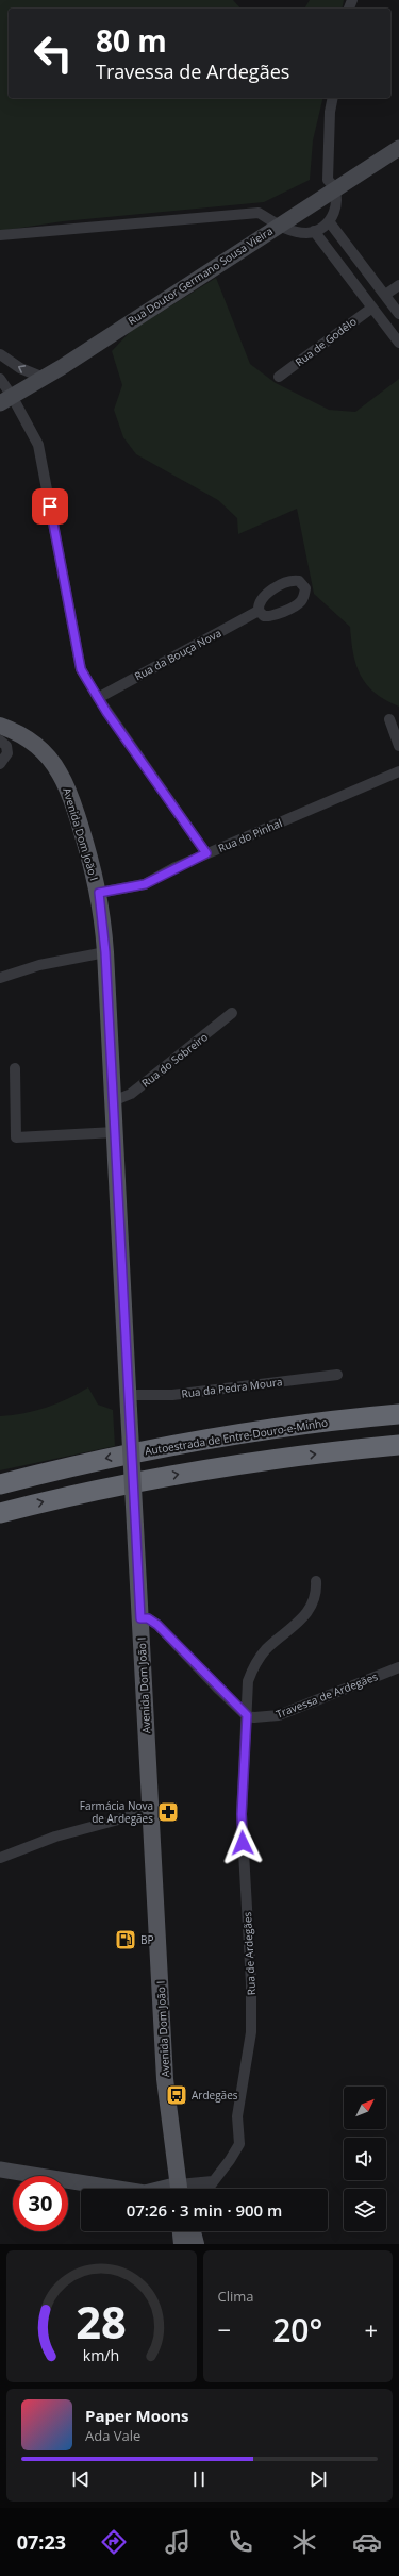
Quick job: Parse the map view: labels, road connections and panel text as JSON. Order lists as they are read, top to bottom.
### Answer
{
  "streets": {
    "highway": ["Autoestrada de Entre-Douro-e-Minho"],
    "main road": ["Avenida Dom João I"],
    "street": [
      "Rua Doutor Germano Sousa Vieira",
      "Rua de Godêlo",
      "Rua da Bouça Nova",
      "Rua do Pinhal",
      "Rua do Sobreiro",
      "Rua da Pedra Moura",
      "Travessa de Ardegães",
      "Rua de Ardegães"
    ]
  },
  "crossings": [
    ["Avenida Dom João I", "Rua do Pinhal"],
    ["Avenida Dom João I", "Rua do Sobreiro"],
    ["Avenida Dom João I", "Rua da Pedra Moura"],
    ["Travessa de Ardegães", "Rua de Ardegães"]
  ],
  "places": {
    "pharmacy": ["Farmácia Nova de Ardegães"],
    "fuel station": ["BP"],
    "bus stop": ["Ardegães"]
  },
  "north": "top right",
  "page": {
    "turn": ["80 m", "Travessa de Ardegães"],
    "limit": "30",
    "trip": "07:26 · 3 min · 900 m",
    "tile": "Clima",
    "heat": ["−", "20°", "+"],
    "song": ["Paper Moons", "Ada Vale"],
    "tabs": "07:23",
    "gauge": ["28", "km/h"]
  }
}
